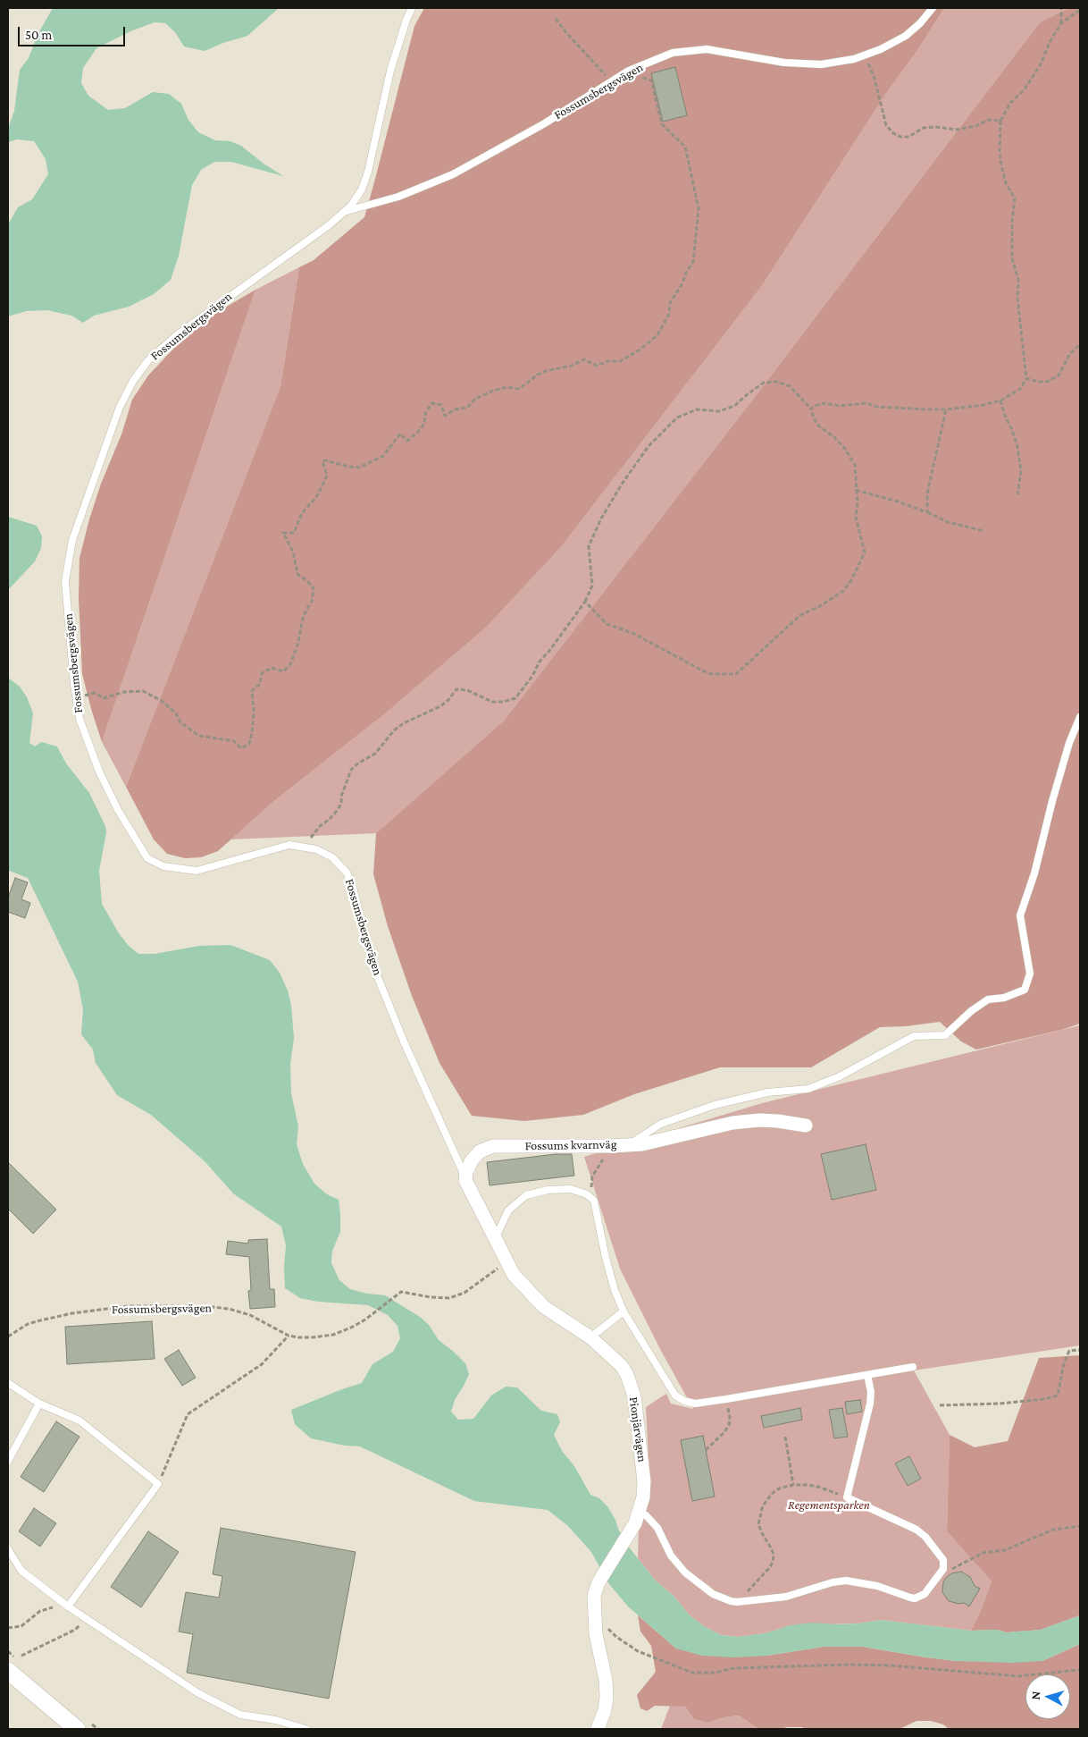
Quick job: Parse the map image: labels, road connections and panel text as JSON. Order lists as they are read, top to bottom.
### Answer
{
  "streets": {
    "street": ["Fossums kvarnväg", "Pionjärvägen"],
    "lane": ["Fossumsbergsvägen"]
  },
  "crossings": [
    ["Fossumsbergsvägen", "Fossums kvarnväg"],
    ["Fossumsbergsvägen", "Pionjärvägen"],
    ["Fossums kvarnväg", "Pionjärvägen"]
  ],
  "parks": ["Regementsparken"],
  "scale_bar": "50 m",
  "north": "left"
}
